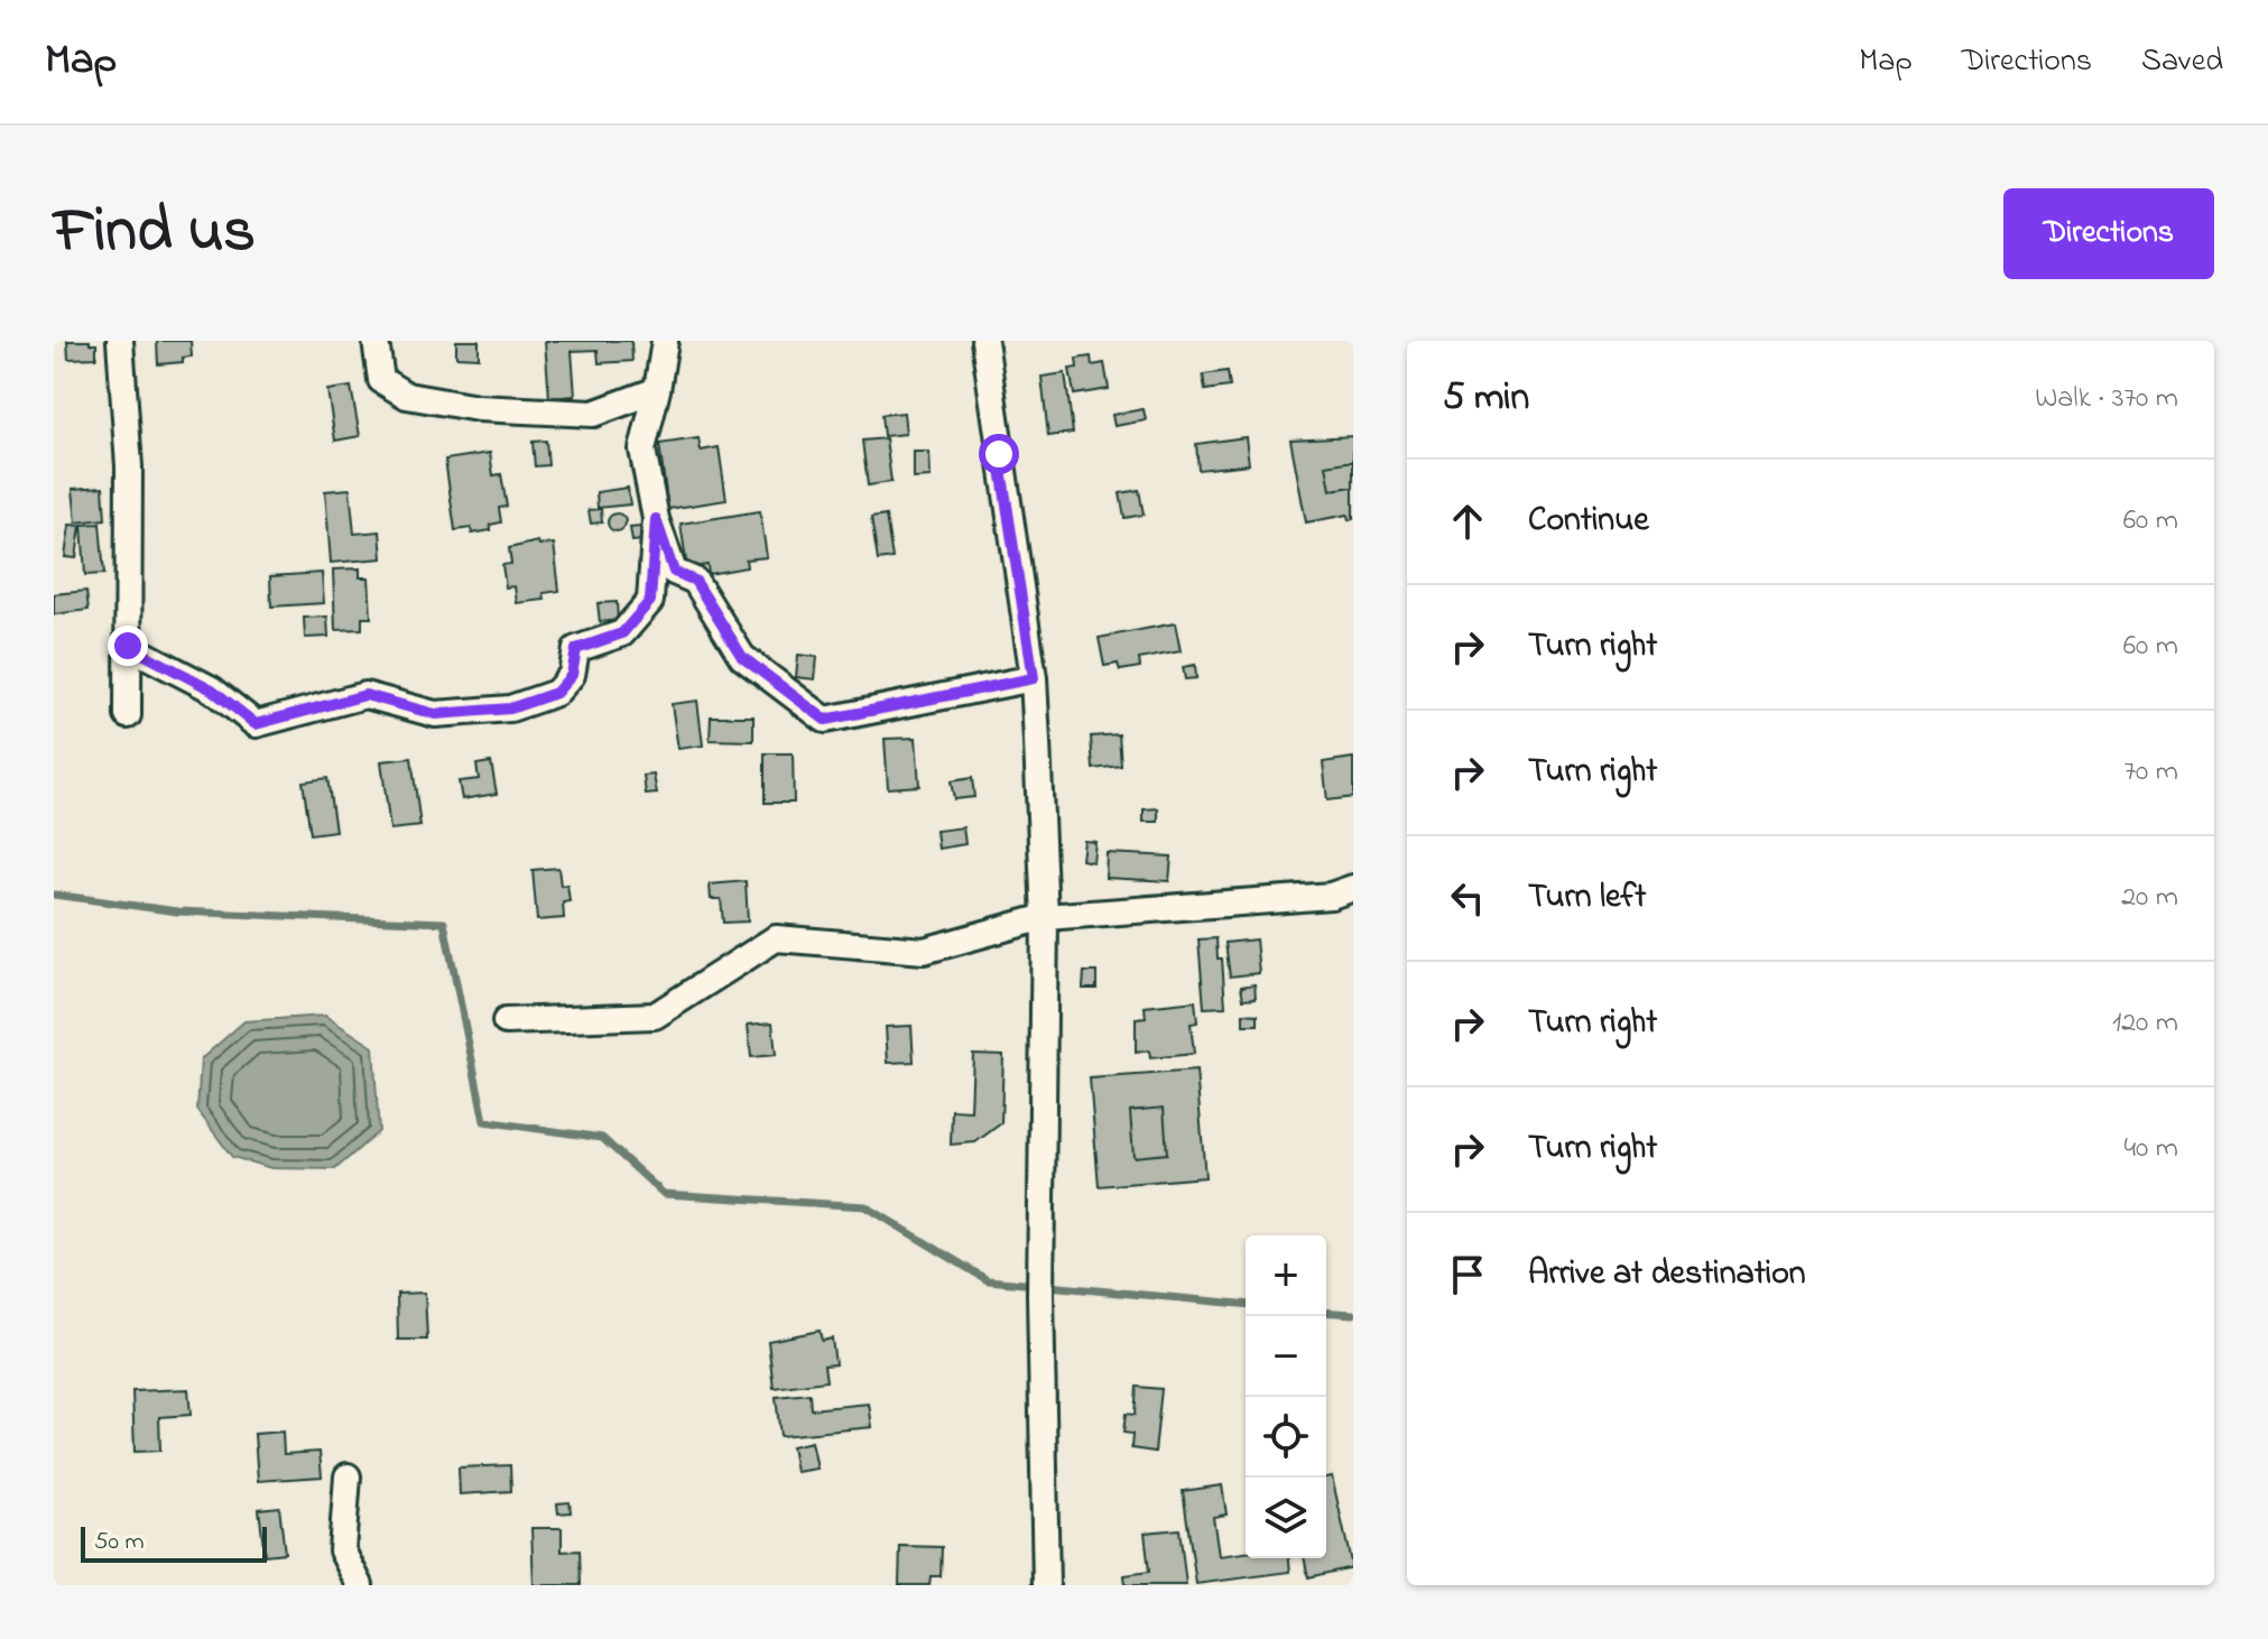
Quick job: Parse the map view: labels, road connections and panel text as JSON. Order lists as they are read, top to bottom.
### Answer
{
  "scale_bar": "50 m",
  "page": {
    "header": "Map",
    "nav": ["Map", "Directions", "Saved"],
    "title": "Find us",
    "buttons": "Directions",
    "heading": ["5 min", "Walk · 370 m"],
    "list": [
      ["Continue", "60 m"],
      ["Turn right", "60 m"],
      ["Turn right", "70 m"],
      ["Turn left", "20 m"],
      ["Turn right", "120 m"],
      ["Turn right", "40 m"],
      "Arrive at destination"
    ],
    "map_buttons": ["+", "−"],
    "scale": "50 m"
  }
}
